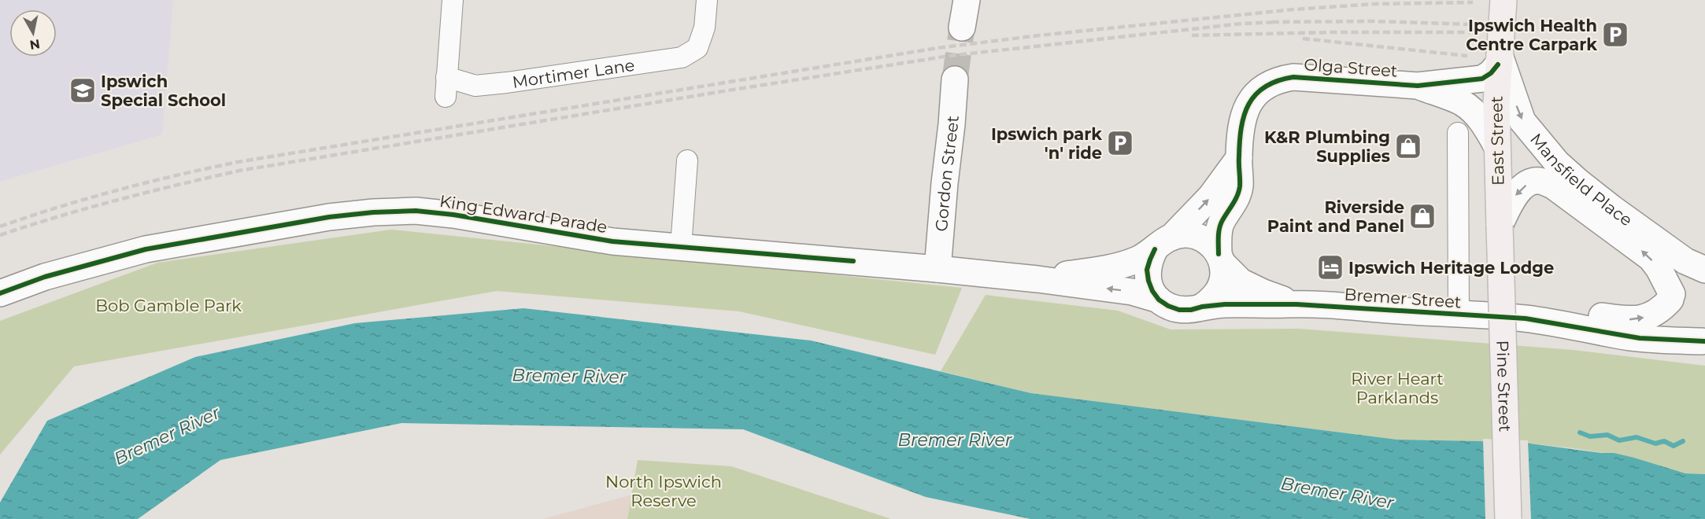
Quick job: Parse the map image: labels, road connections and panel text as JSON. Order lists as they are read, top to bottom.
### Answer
{
  "streets": {
    "main road": ["East Street", "Pine Street"],
    "street": [
      "Olga Street",
      "Mortimer Lane",
      "Gordon Street",
      "Mansfield Place",
      "King Edward Parade",
      "Bremer Street"
    ]
  },
  "crossings": [
    ["Olga Street", "East Street"],
    ["Olga Street", "Mansfield Place"],
    ["Olga Street", "Bremer Street"],
    ["East Street", "Mansfield Place"],
    ["East Street", "Pine Street"],
    ["Gordon Street", "King Edward Parade"],
    ["Gordon Street", "Bremer Street"],
    ["Mansfield Place", "Bremer Street"],
    ["Mansfield Place", "Pine Street"],
    ["King Edward Parade", "Bremer Street"]
  ],
  "water": ["Bremer River"],
  "parks": ["Bob Gamble Park", "River Heart Parklands", "North Ipswich Reserve"],
  "places": {
    "parking": ["Ipswich Health Centre Carpark", "Ipswich park 'n' ride"],
    "school or university": ["Ipswich Special School"],
    "shop": ["K&R Plumbing Supplies", "Riverside Paint and Panel"],
    "hotel": ["Ipswich Heritage Lodge"]
  },
  "north": "bottom"
}
